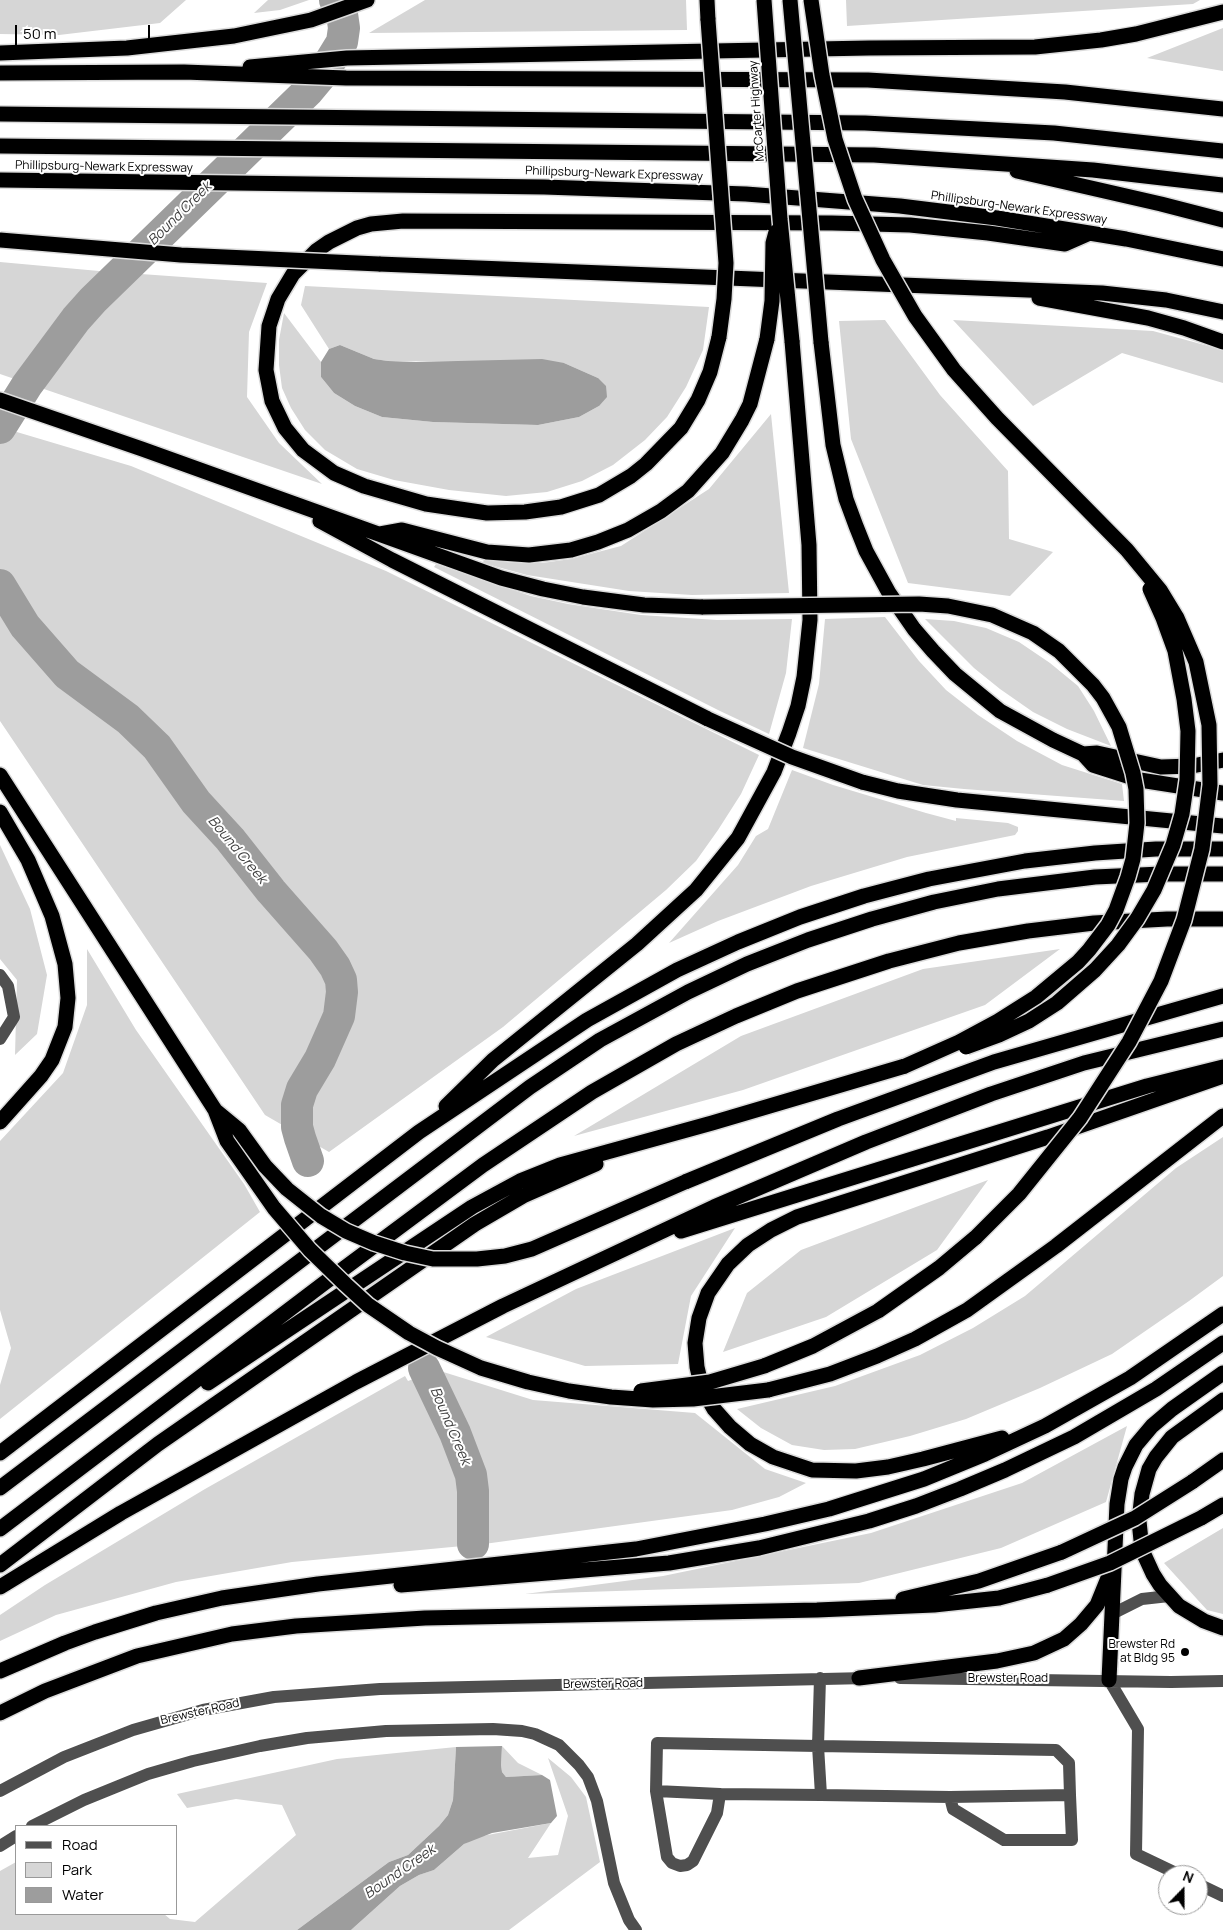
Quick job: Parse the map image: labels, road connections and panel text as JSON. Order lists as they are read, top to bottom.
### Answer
{
  "streets": {
    "highway": ["McCarter Highway", "Phillipsburg-Newark Expressway"],
    "street": ["Brewster Road"]
  },
  "water": ["Bound Creek"],
  "places": ["Brewster Rd at Bldg 95"],
  "legend": ["Road", "Park", "Water"],
  "scale_bar": "50 m",
  "north": "top"
}
